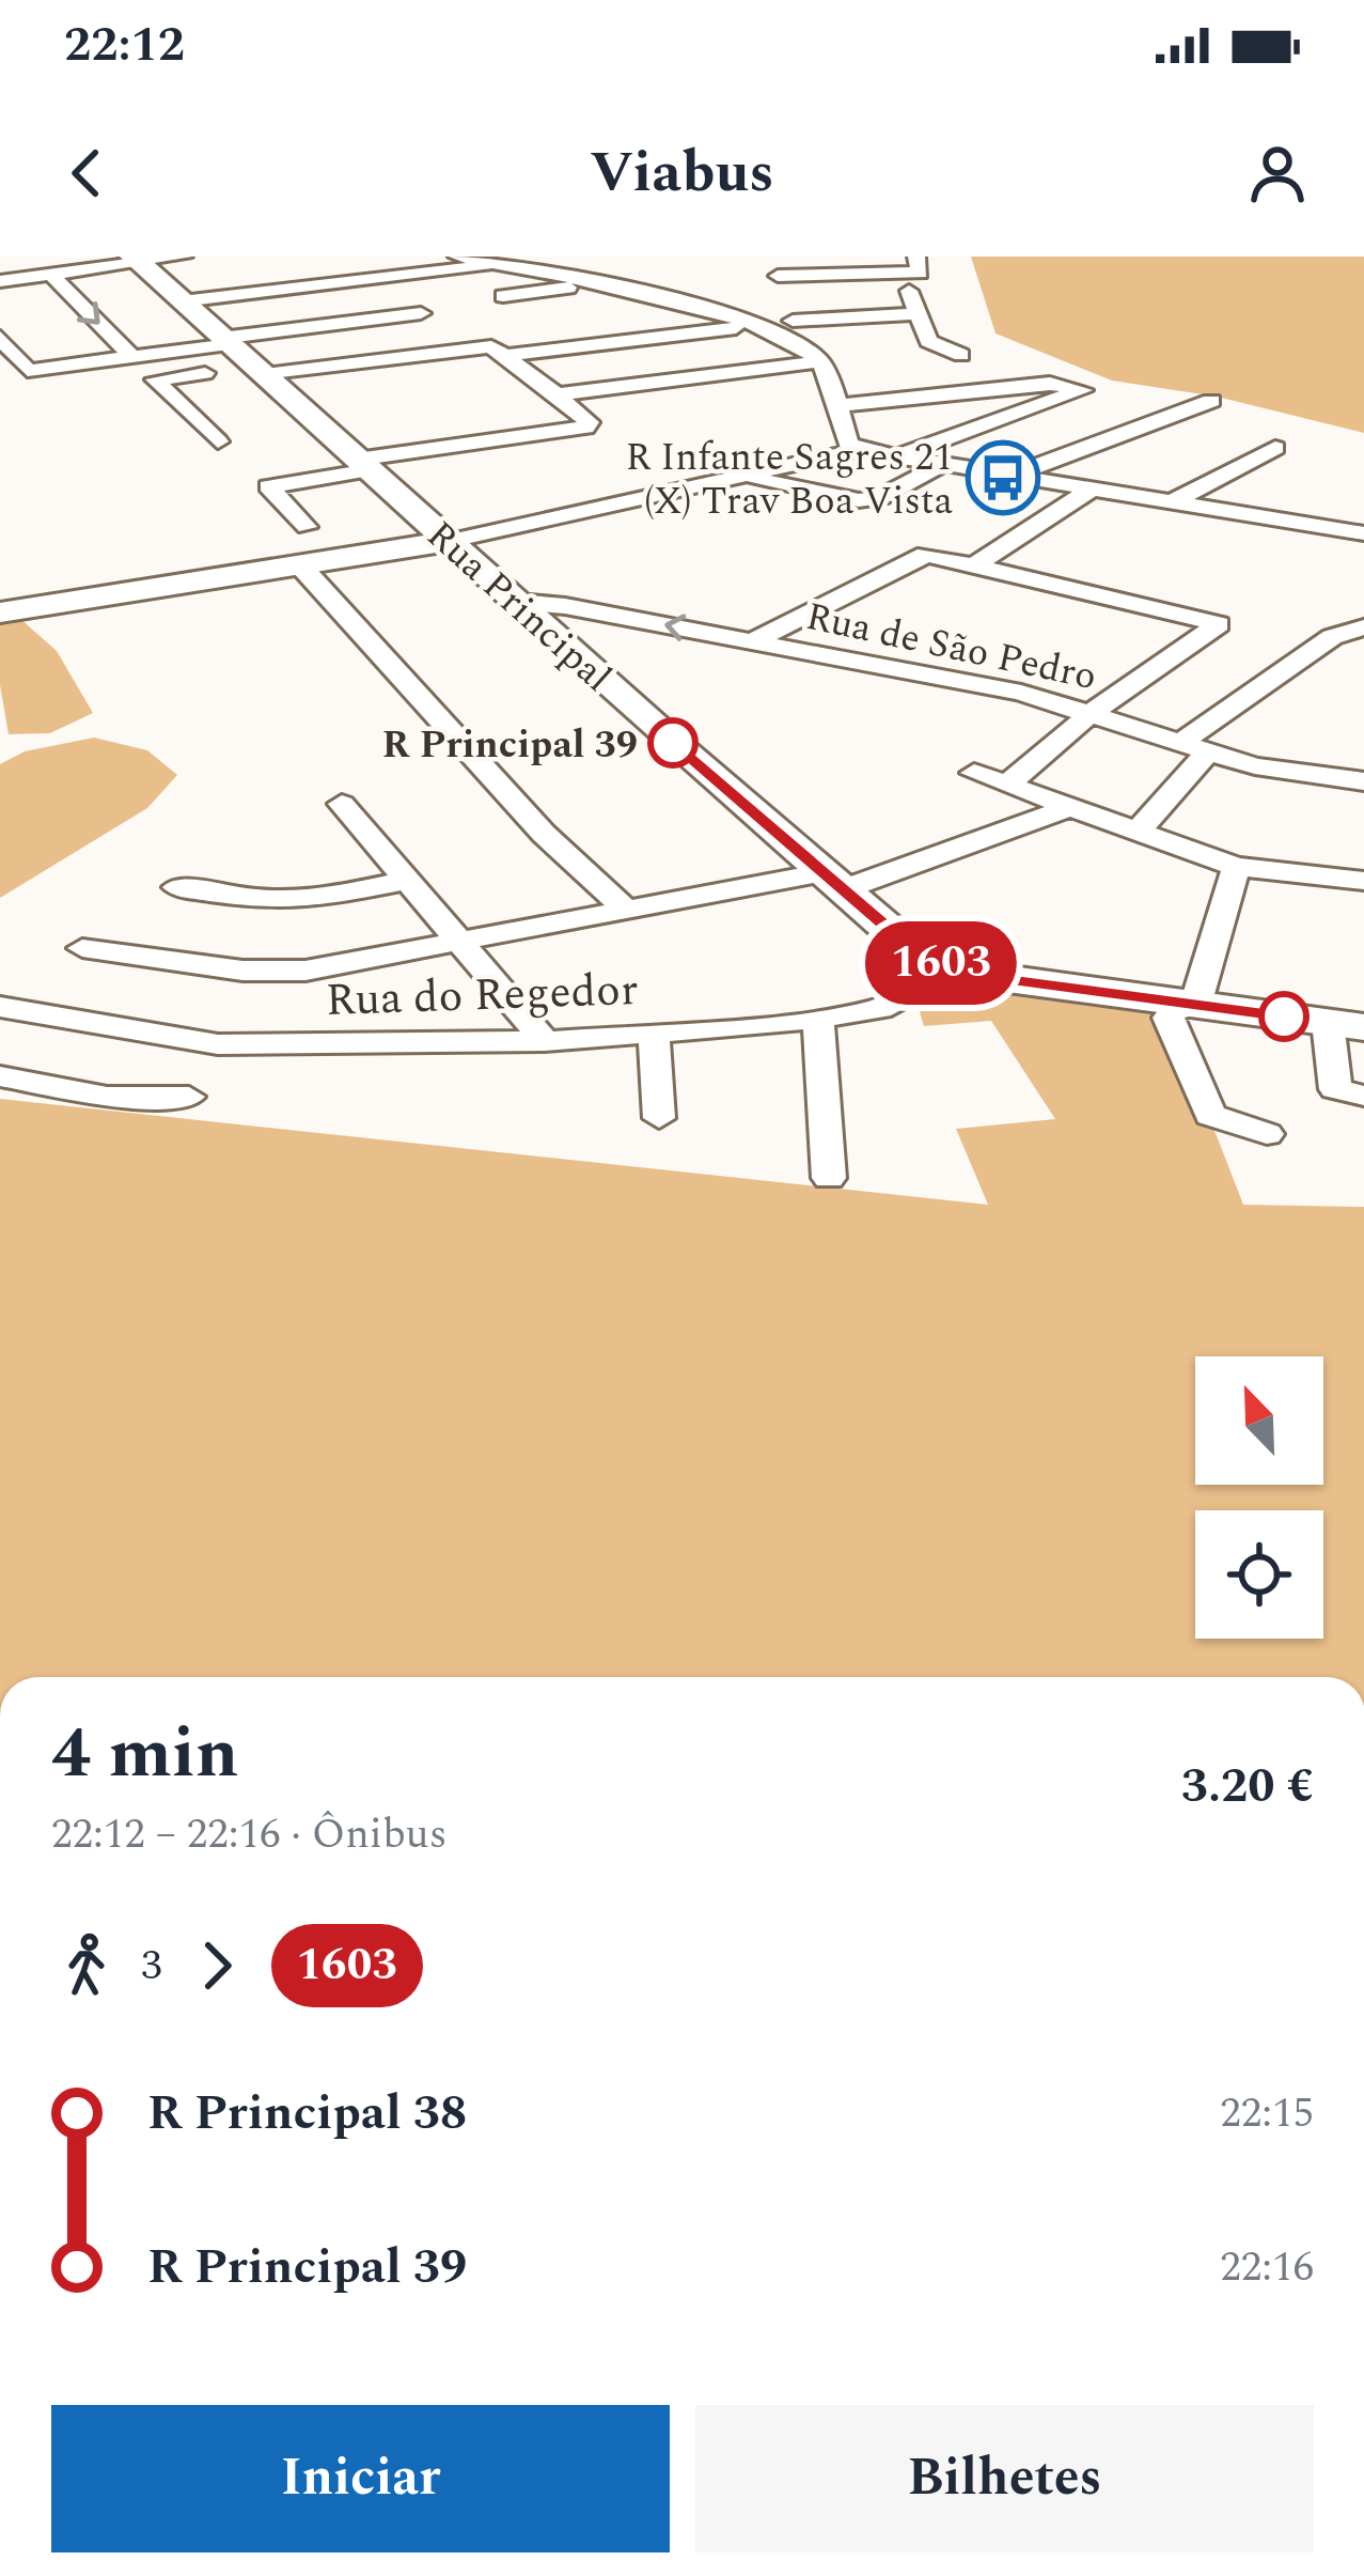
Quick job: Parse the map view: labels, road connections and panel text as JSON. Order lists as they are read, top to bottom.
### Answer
{
  "streets": {
    "street": ["Rua Principal", "Rua de São Pedro", "Rua do Regedor"]
  },
  "crossings": [
    ["Rua Principal", "Rua de São Pedro"],
    ["Rua Principal", "Rua do Regedor"]
  ],
  "places": {
    "bus stop": ["R Infante Sagres 21 (X) Trav Boa Vista"],
    "other": ["R Principal 39"]
  },
  "lines": ["bus line 1603"],
  "north": "top left",
  "page": {
    "status": "22:12",
    "header": "Viabus",
    "on_map": "1603",
    "heading": ["4 min", "22:12 – 22:16 · Ônibus", "3.20 €"],
    "legs": ["3", "1603"],
    "list": [
      {
        "name": "R Principal 38",
        "value": "22:15"
      },
      {
        "name": "R Principal 39",
        "value": "22:16"
      }
    ],
    "buttons": ["Iniciar", "Bilhetes"]
  }
}
